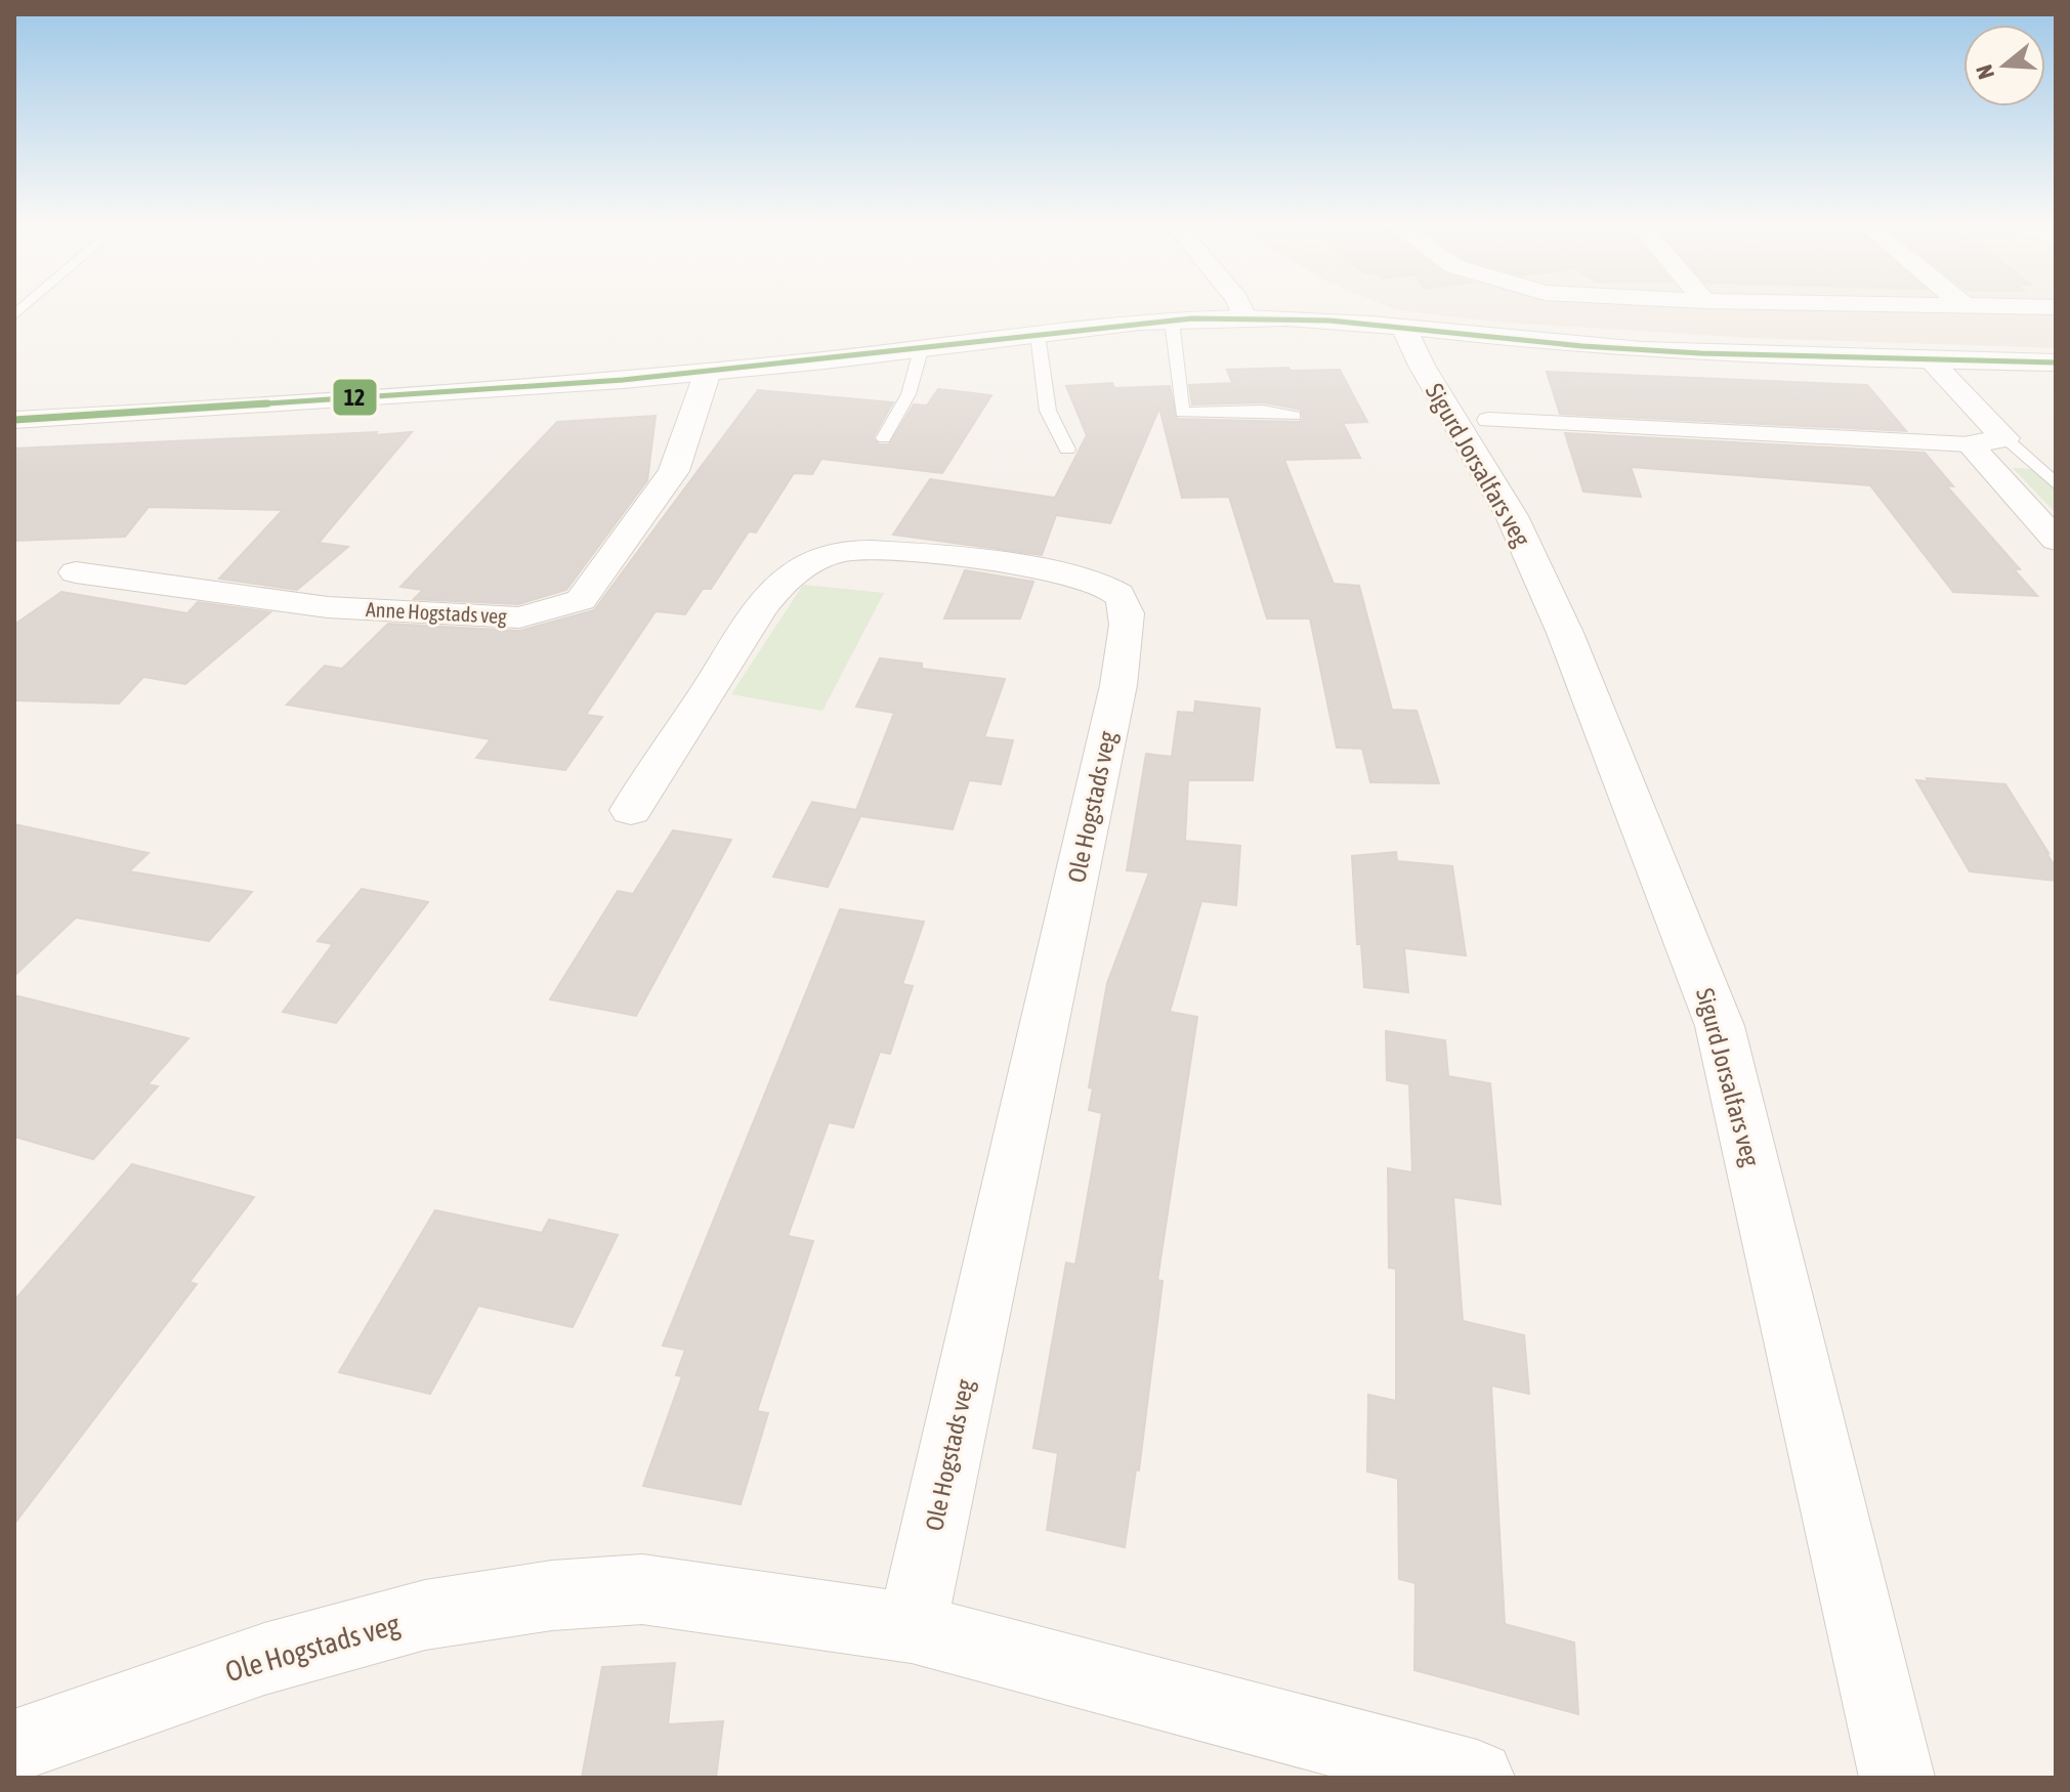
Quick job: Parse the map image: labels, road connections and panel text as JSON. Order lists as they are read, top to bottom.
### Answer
{
  "streets": {
    "street": ["Sigurd Jorsalfars veg", "Anne Hogstads veg", "Ole Hogstads veg"]
  },
  "lines": ["transit line 12"],
  "north": "left"
}
